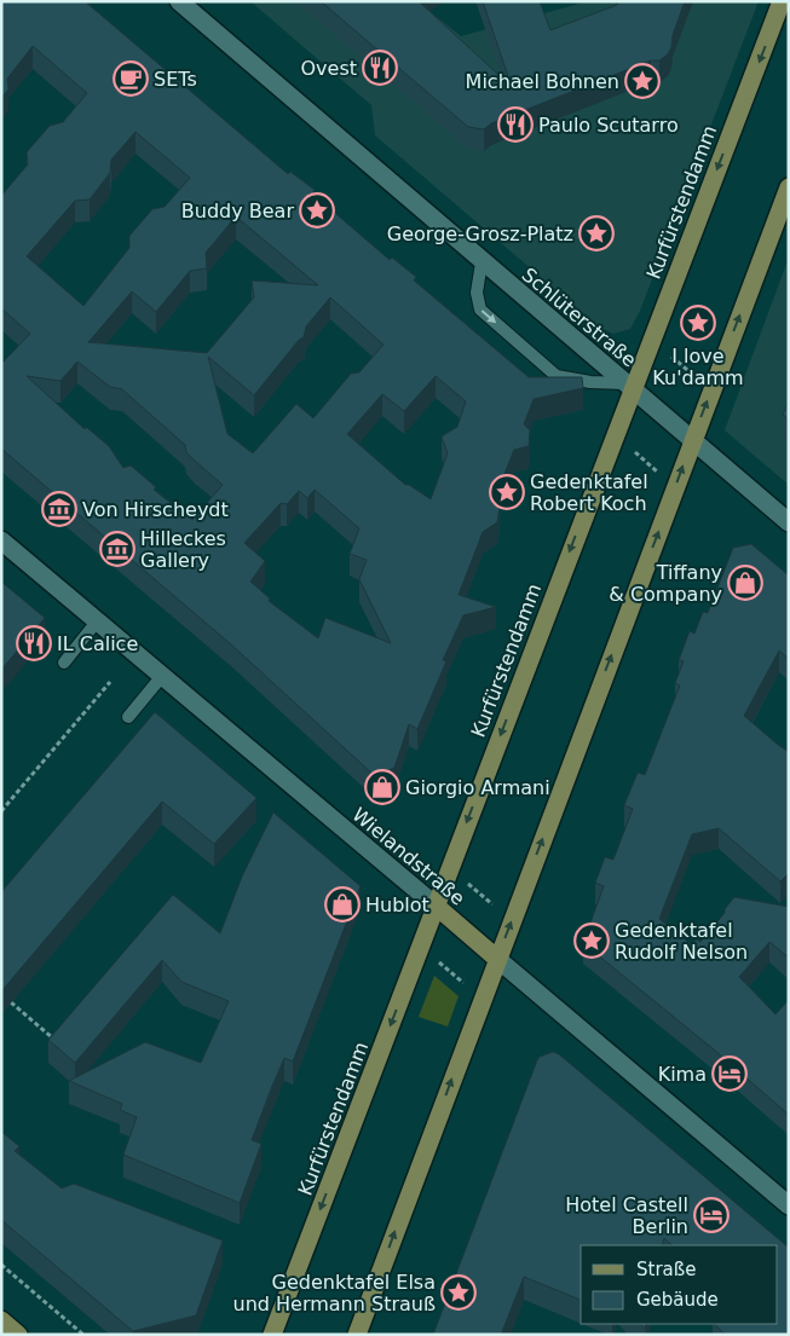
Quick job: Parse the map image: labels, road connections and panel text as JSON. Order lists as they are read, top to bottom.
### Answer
{
  "streets": {
    "main road": ["Kurfürstendamm", "Wielandstraße"],
    "street": ["Schlüterstraße"]
  },
  "crossings": [
    ["Kurfürstendamm", "Schlüterstraße"],
    ["Kurfürstendamm", "Wielandstraße"]
  ],
  "places": {
    "restaurant": ["Ovest", "Paulo Scutarro", "IL Calice"],
    "cafe": ["SETs"],
    "place": [
      "Michael Bohnen",
      "Buddy Bear",
      "George-Grosz-Platz",
      "I love Ku'damm",
      "Gedenktafel Robert Koch",
      "Gedenktafel Rudolf Nelson",
      "Gedenktafel Elsa und Hermann Strauß"
    ],
    "museum": ["Von Hirscheydt", "Hilleckes Gallery"],
    "shop": ["Tiffany & Company", "Giorgio Armani", "Hublot"],
    "hotel": ["Kima", "Hotel Castell Berlin"]
  },
  "legend": ["Straße", "Gebäude"]
}
